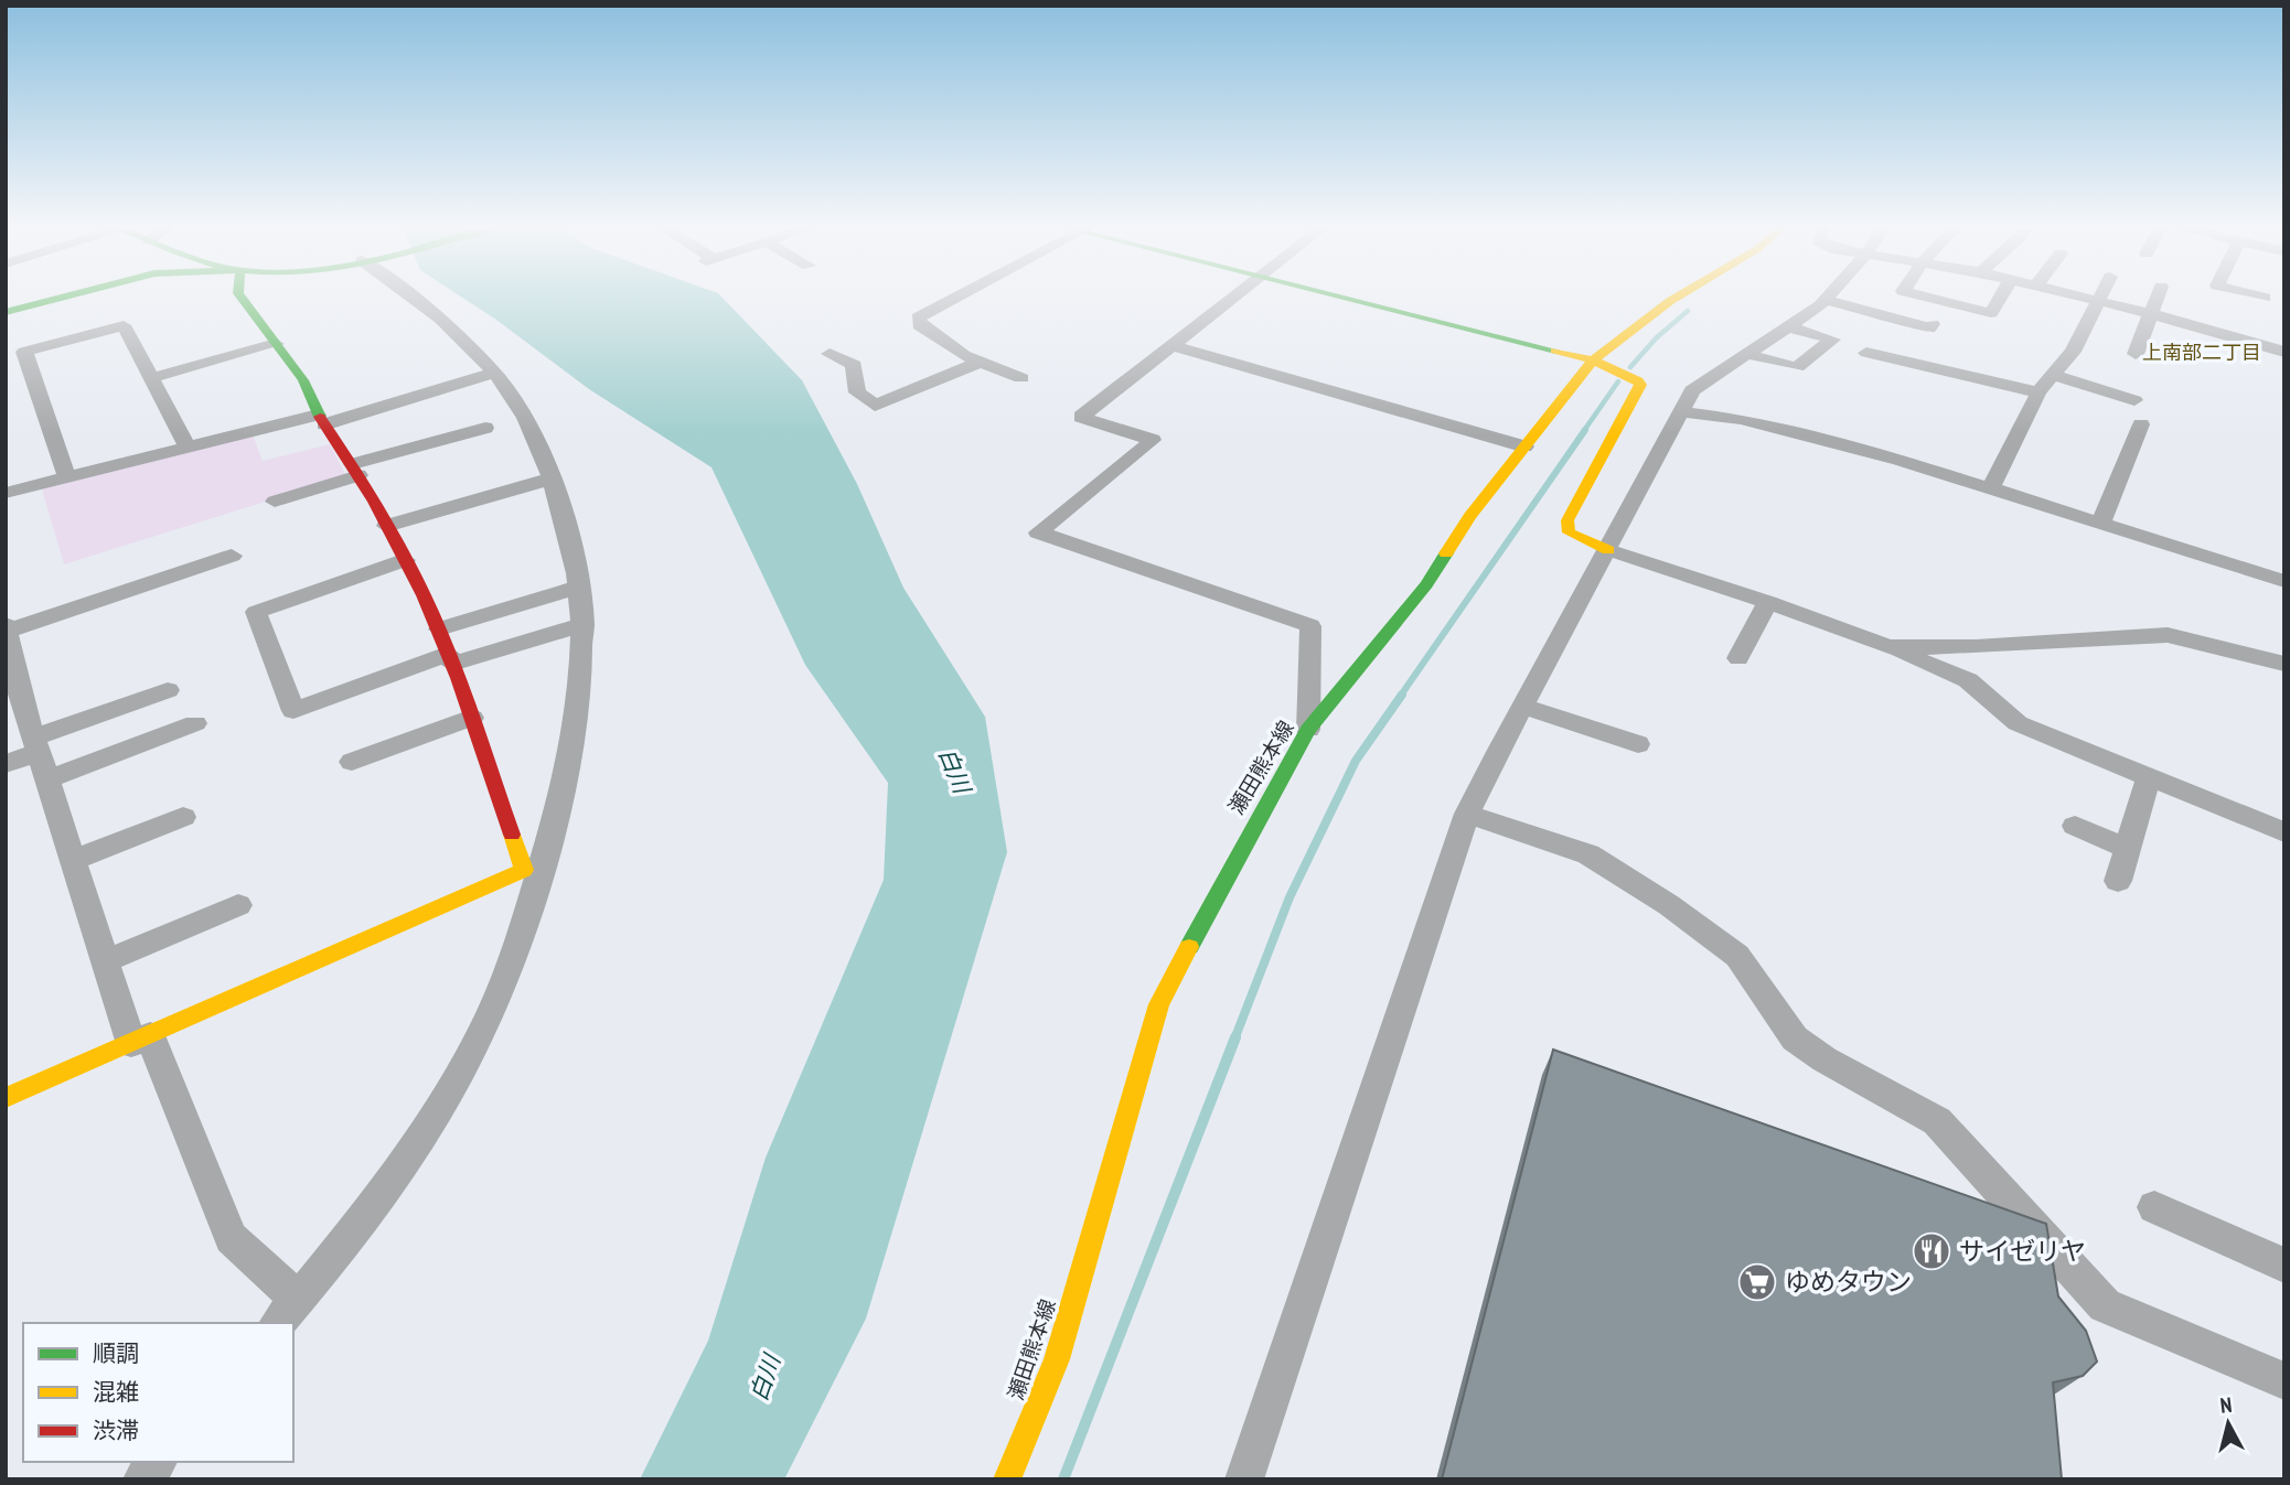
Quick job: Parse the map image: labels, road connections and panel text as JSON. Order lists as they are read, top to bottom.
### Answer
{
  "streets": {
    "main road": ["瀬田熊本線"]
  },
  "districts": ["上南部二丁目"],
  "water": ["白川"],
  "places": {
    "restaurant": ["サイゼリヤ"],
    "supermarket": ["ゆめタウン"]
  },
  "legend": ["順調", "混雑", "渋滞"],
  "north": "top"
}
